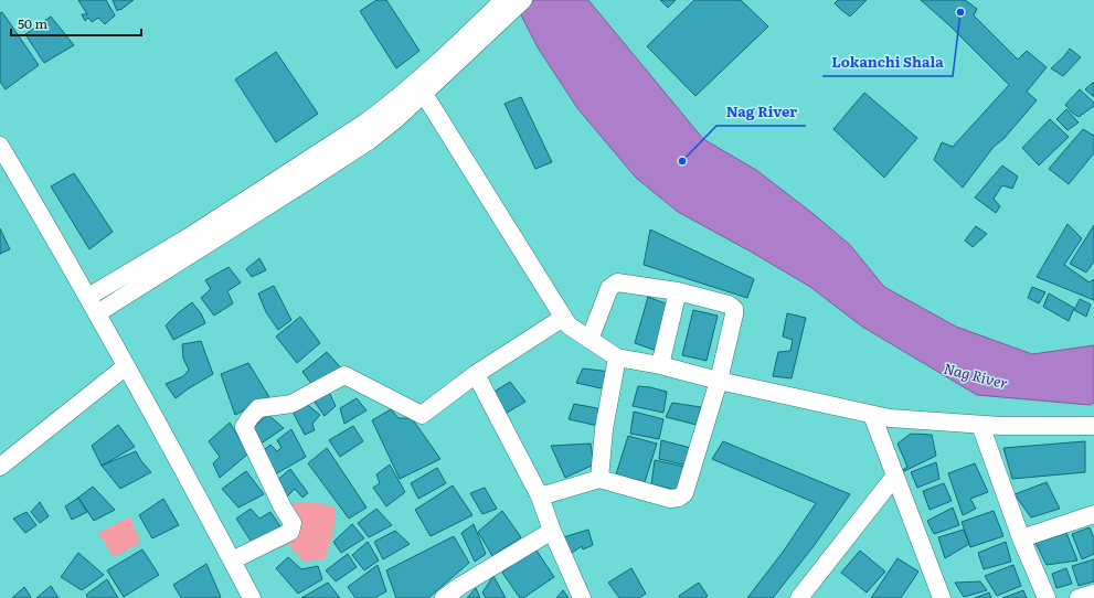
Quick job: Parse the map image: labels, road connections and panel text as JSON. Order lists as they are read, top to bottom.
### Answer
{
  "water": ["Nag River"],
  "places": ["Lokanchi Shala", "Nag River"],
  "scale_bar": "50 m"
}
